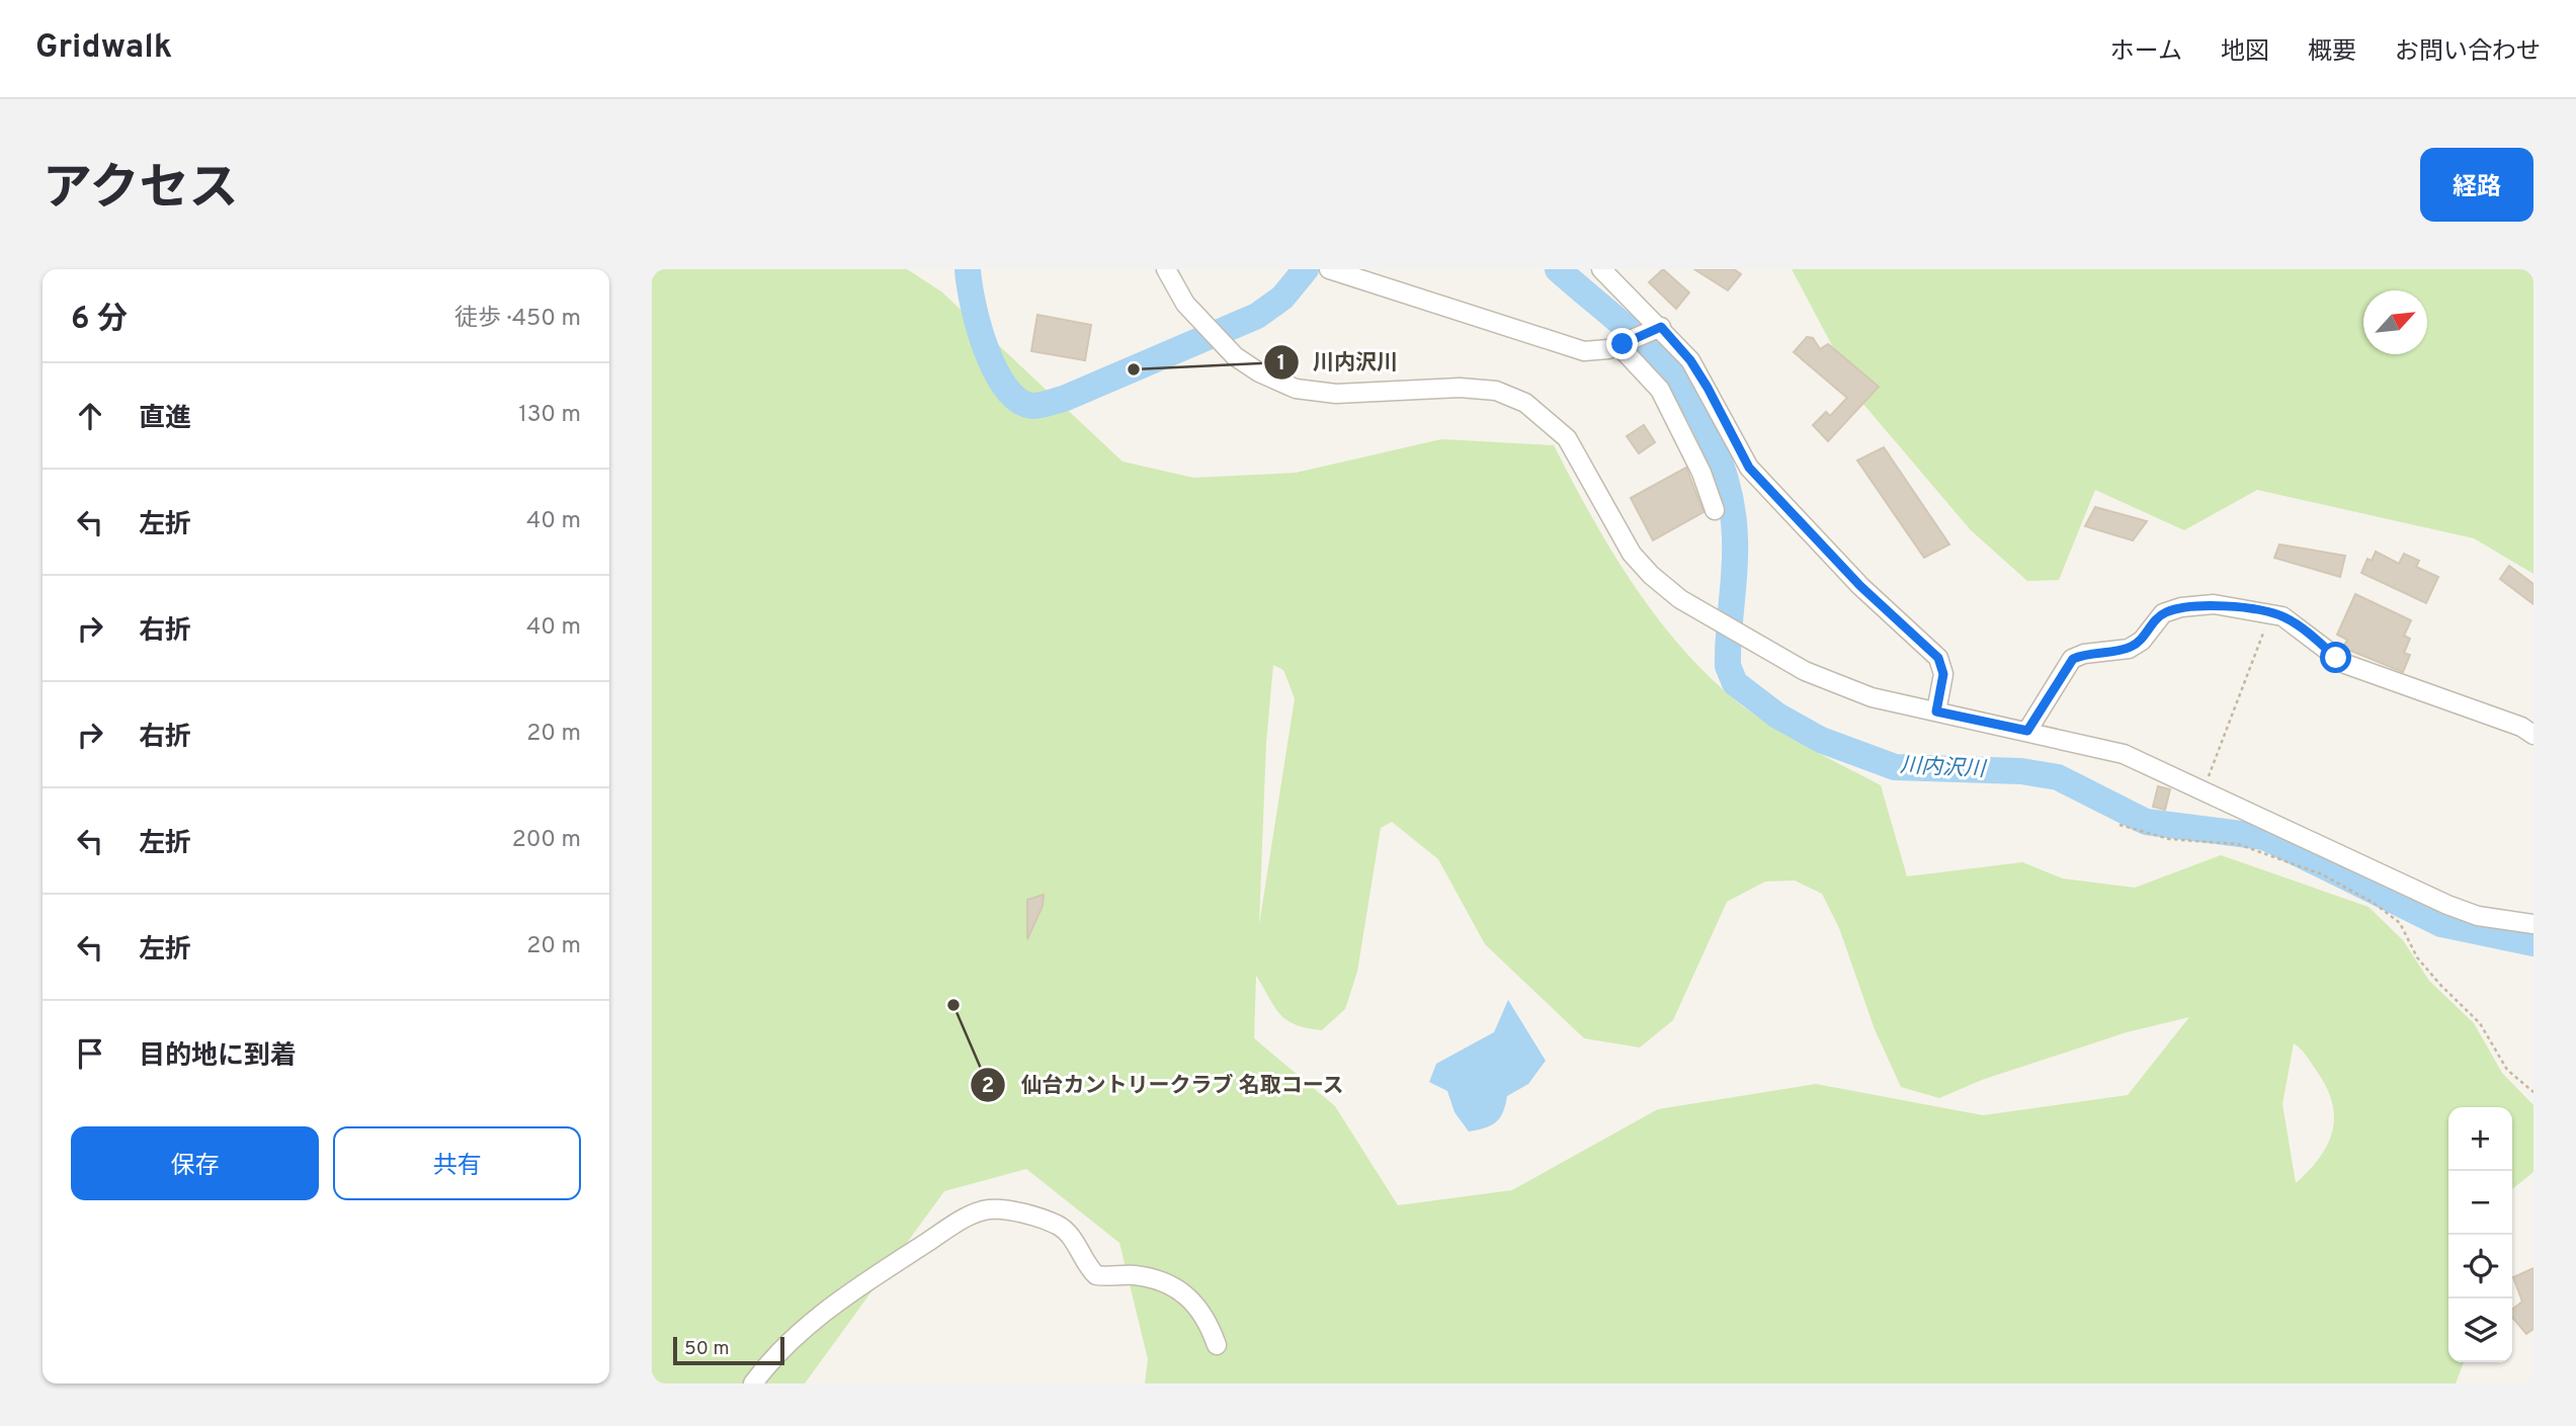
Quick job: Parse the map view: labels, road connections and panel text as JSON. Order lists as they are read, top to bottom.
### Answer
{
  "water": ["川内沢川"],
  "places": ["川内沢川", "仙台カントリークラブ 名取コース"],
  "scale_bar": "50 m",
  "north": "top right",
  "page": {
    "header": "Gridwalk",
    "nav": [
      "ホーム",
      "地図",
      "概要",
      "お問い合わせ"
    ],
    "title": "アクセス",
    "buttons": [
      "経路",
      ["保存", "共有"]
    ],
    "heading": ["6 分", "徒歩 · 450 m"],
    "list": [
      ["直進", "130 m"],
      ["左折", "40 m"],
      ["右折", "40 m"],
      ["右折", "20 m"],
      ["左折", "200 m"],
      ["左折", "20 m"],
      "目的地に到着"
    ],
    "map_buttons": ["+", "−"],
    "scale": "50 m"
  }
}
